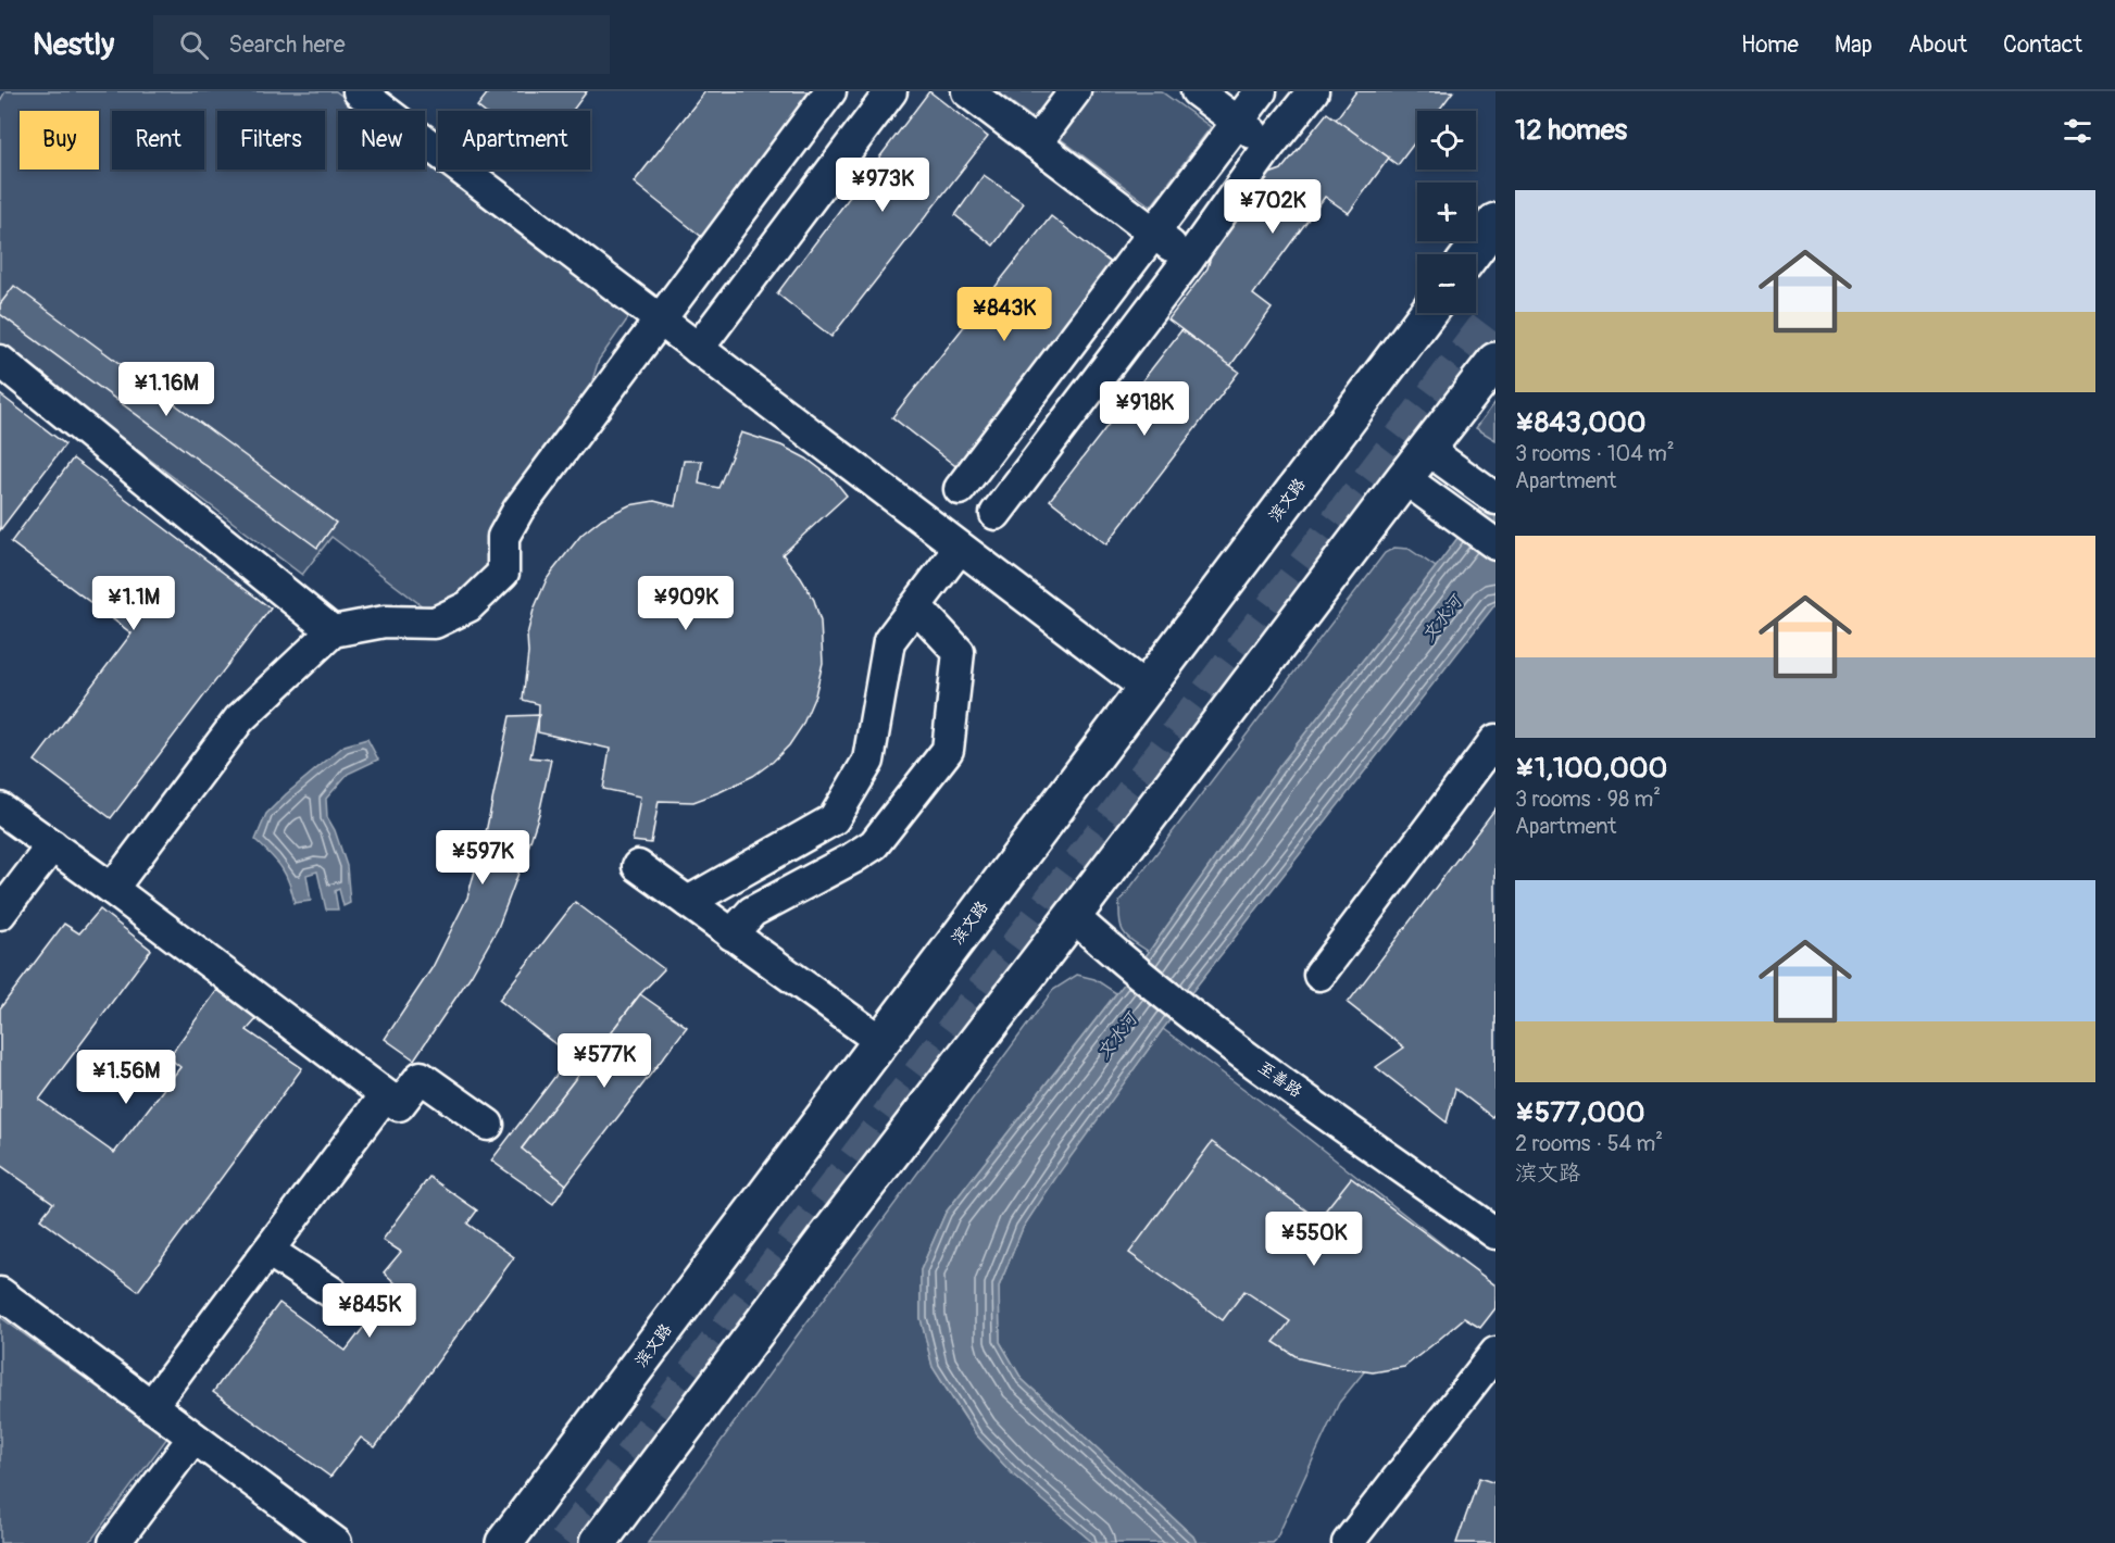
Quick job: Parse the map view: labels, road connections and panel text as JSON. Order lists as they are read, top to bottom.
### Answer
{
  "streets": {
    "main road": ["滨文路"],
    "street": ["至善路"]
  },
  "water": ["文水河"],
  "page": {
    "header": "Nestly",
    "search": "Search here",
    "nav": [
      "Home",
      "Map",
      "About",
      "Contact"
    ],
    "heading": "12 homes",
    "map_buttons": ["+", "−"],
    "chip": [
      "Buy",
      "Rent",
      "Filters",
      "New",
      "Apartment"
    ],
    "price": [
      "¥973K",
      "¥702K",
      "¥843K",
      "¥1.16M",
      "¥918K",
      "¥1.1M",
      "¥909K",
      "¥597K",
      "¥577K",
      "¥1.56M",
      "¥550K",
      "¥845K"
    ],
    "list": [
      {
        "name": "¥843,000",
        "note": "3 rooms · 104 m² · Apartment"
      },
      {
        "name": "¥1,100,000",
        "note": "3 rooms · 98 m² · Apartment"
      },
      {
        "name": "¥577,000",
        "note": "2 rooms · 54 m² · 滨文路"
      }
    ]
  }
}
